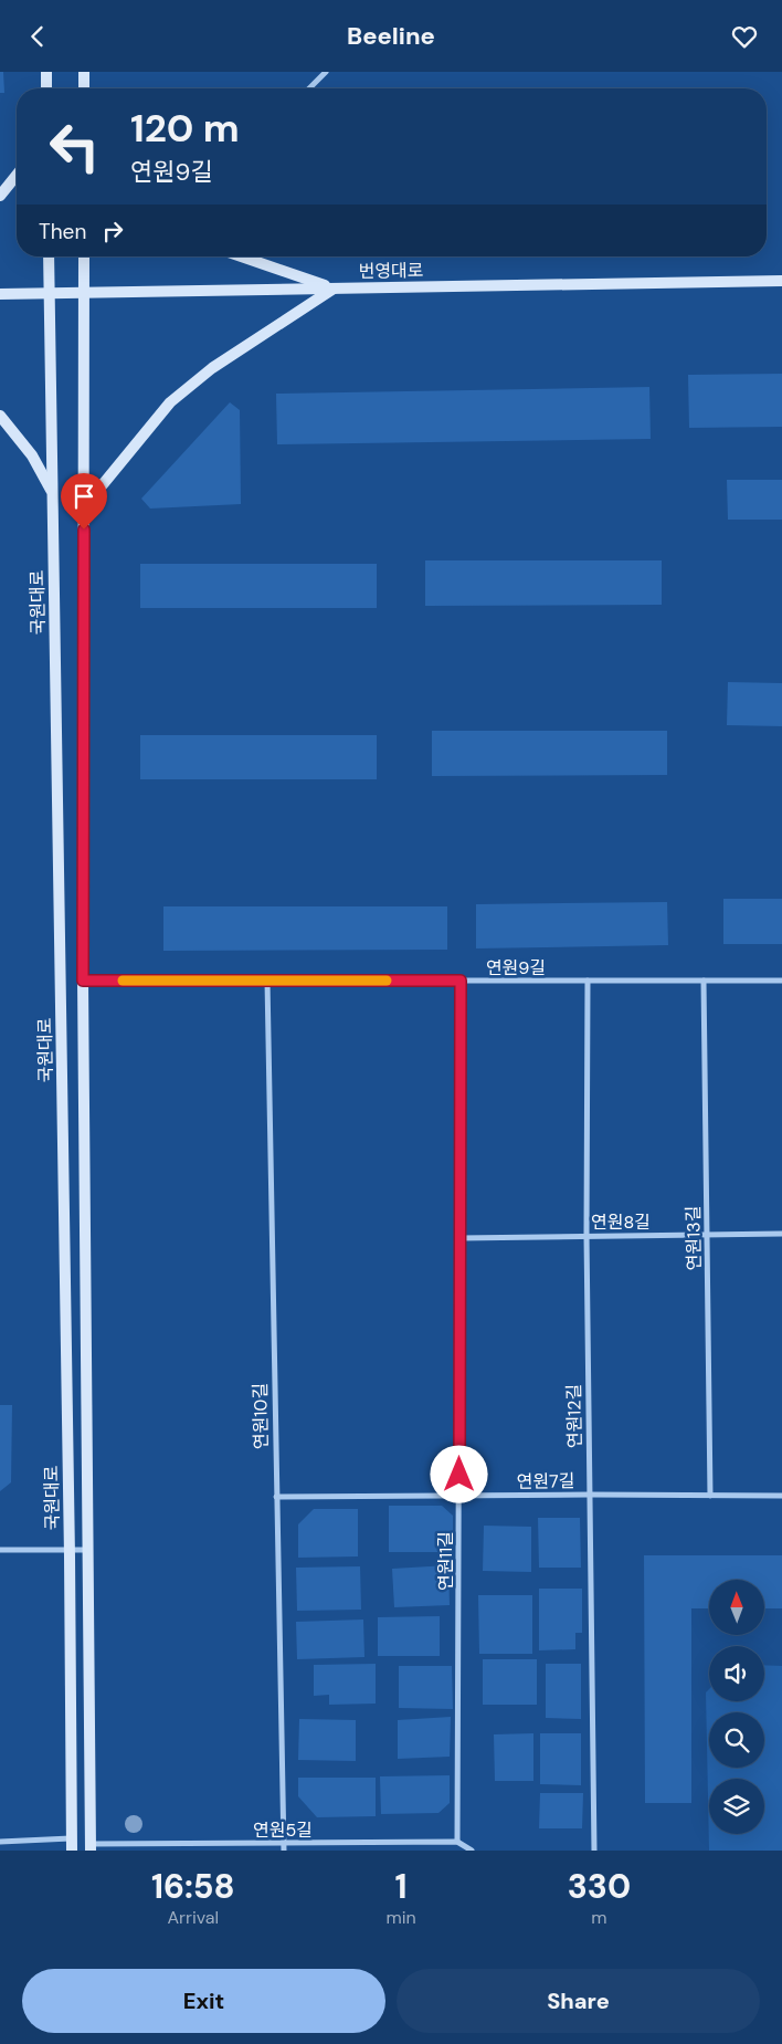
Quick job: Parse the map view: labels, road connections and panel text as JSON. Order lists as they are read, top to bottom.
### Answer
{
  "streets": {
    "street": [
      "번영대로",
      "국원대로",
      "연원9길",
      "연원8길",
      "연원13길",
      "연원10길",
      "연원12길",
      "연원7길",
      "연원11길",
      "연원5길"
    ]
  },
  "crossings": [
    ["번영대로", "국원대로"],
    ["국원대로", "연원9길"],
    ["국원대로", "연원5길"],
    ["연원9길", "연원13길"],
    ["연원9길", "연원10길"],
    ["연원9길", "연원12길"],
    ["연원9길", "연원11길"],
    ["연원8길", "연원13길"],
    ["연원8길", "연원12길"],
    ["연원8길", "연원11길"],
    ["연원13길", "연원7길"],
    ["연원10길", "연원7길"],
    ["연원10길", "연원5길"],
    ["연원12길", "연원7길"],
    ["연원7길", "연원11길"],
    ["연원11길", "연원5길"]
  ],
  "north": "top",
  "page": {
    "header": "Beeline",
    "turn": ["120 m", "연원9길"],
    "then": "Then",
    "eta": [
      "16:58",
      "Arrival",
      "1",
      "min",
      "330",
      "m"
    ],
    "buttons": ["Exit", "Share"]
  }
}
